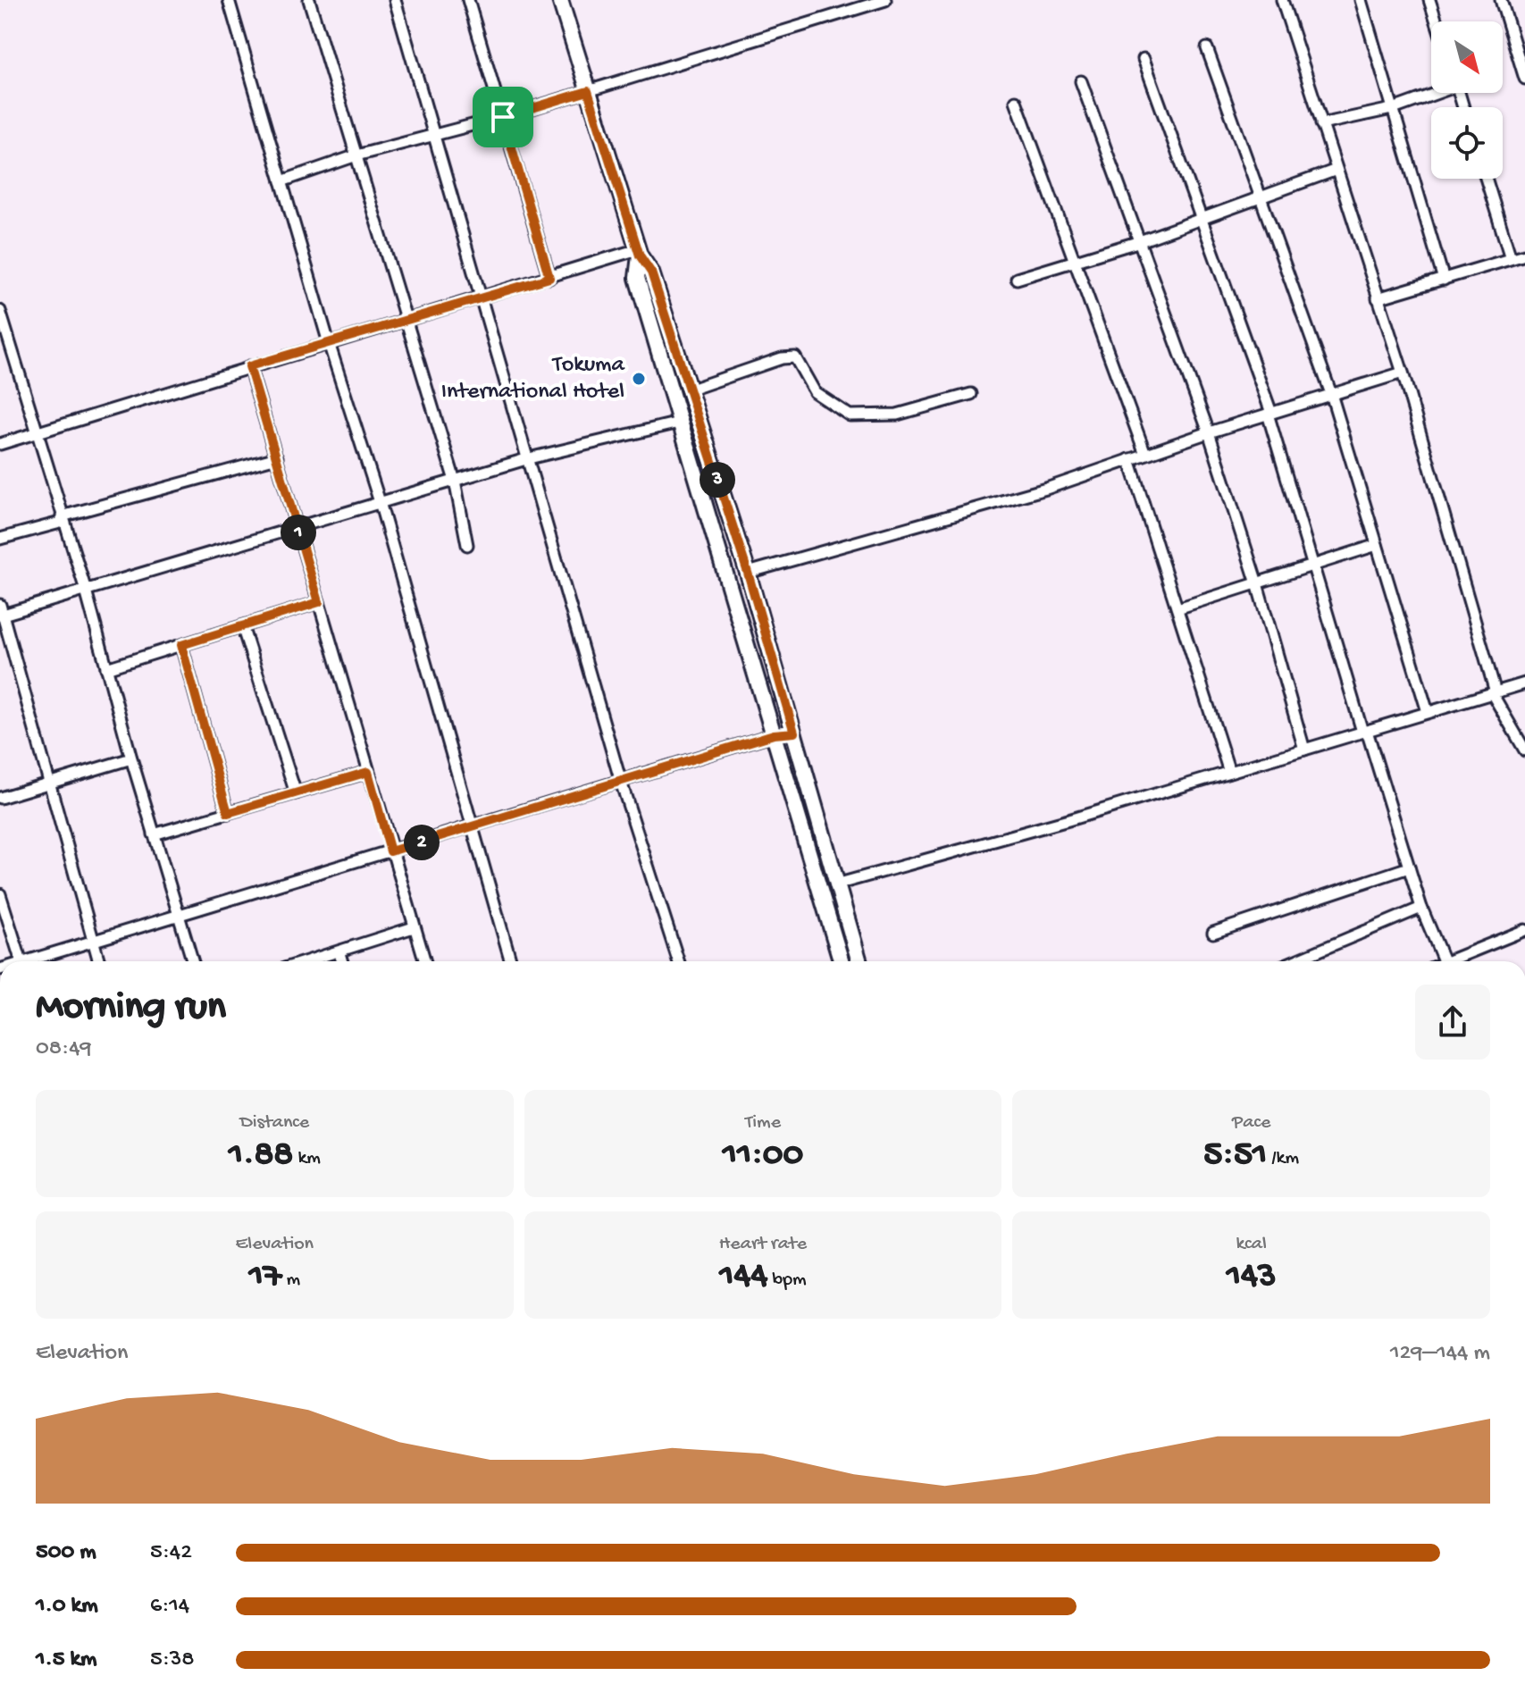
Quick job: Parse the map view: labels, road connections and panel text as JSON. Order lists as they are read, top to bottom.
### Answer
{
  "places": ["Tokuma International Hotel"],
  "north": "bottom right",
  "page": {
    "pins": ["3", "1", "2"],
    "heading": ["Morning run", "08:49"],
    "stats": [
      ["Distance", "1.88 km"],
      ["Time", "11:00"],
      ["Pace", "5:51 /km"],
      ["Elevation", "17 m"],
      ["Heart rate", "144 bpm"],
      ["kcal", "143"]
    ],
    "chart": ["Elevation", "129–144 m"],
    "list": [
      {
        "name": "500 m",
        "note": "5:42"
      },
      {
        "name": "1.0 km",
        "note": "6:14"
      },
      {
        "name": "1.5 km",
        "note": "5:38"
      }
    ]
  }
}
